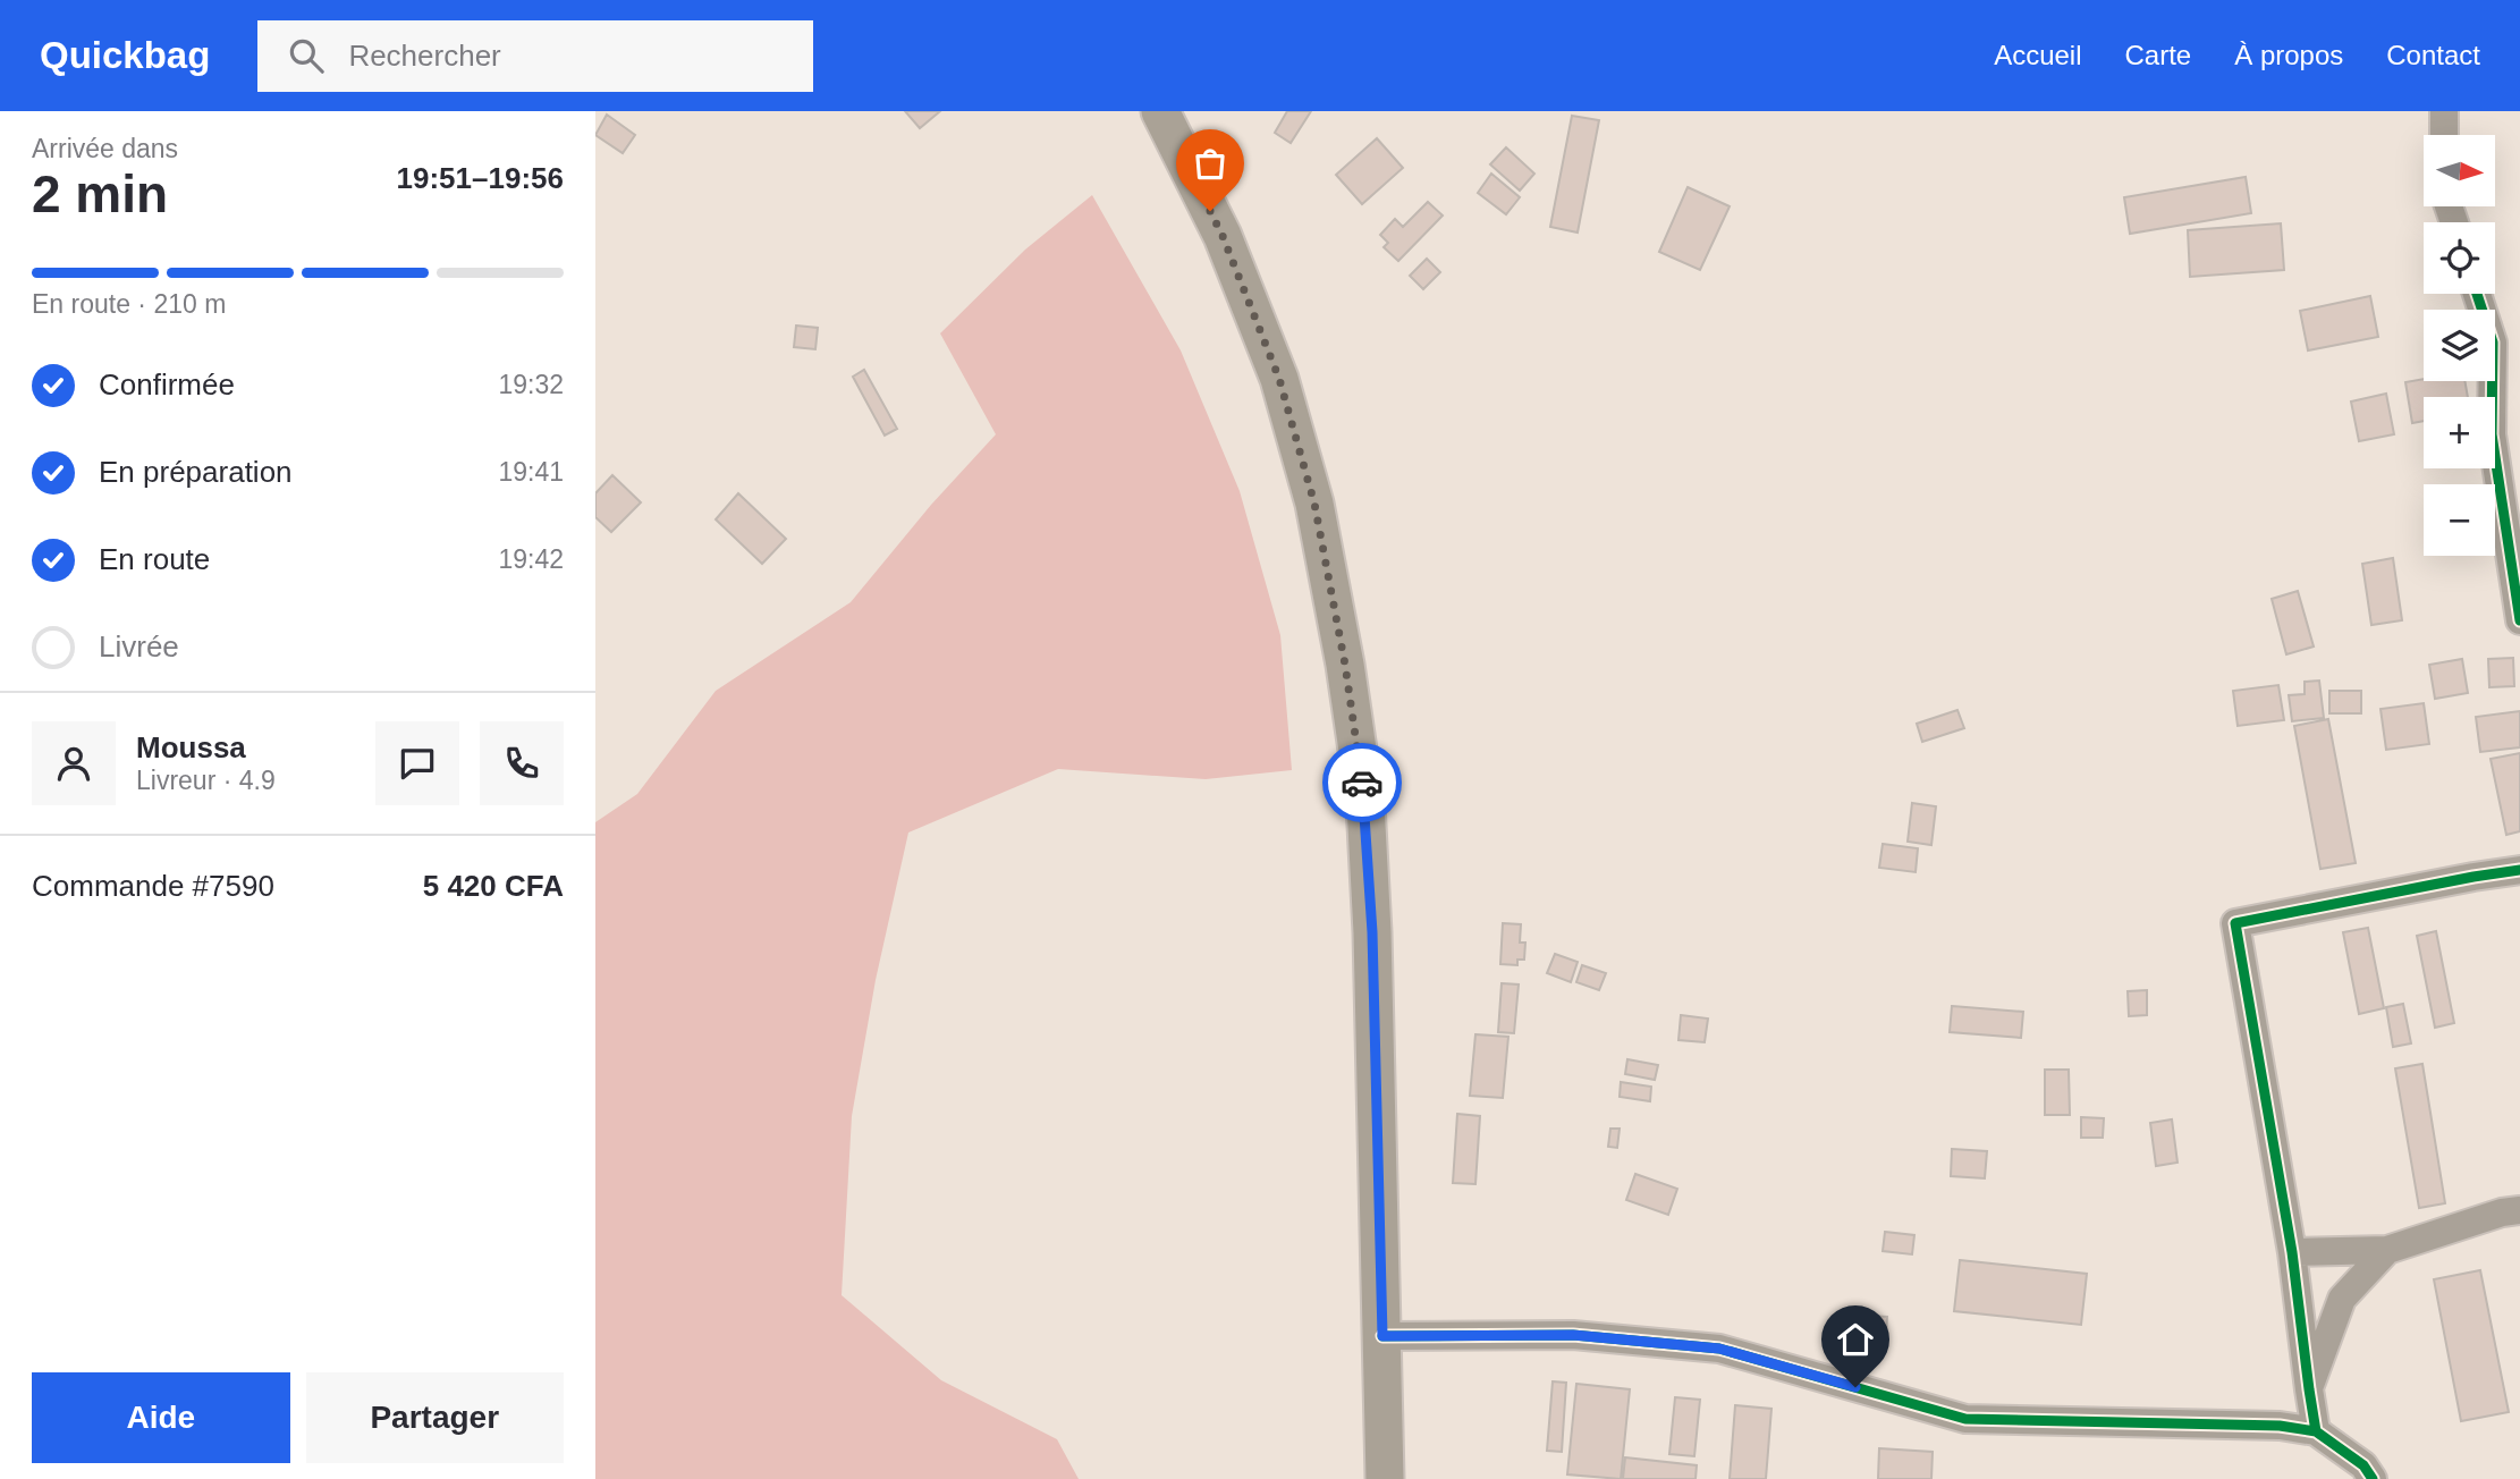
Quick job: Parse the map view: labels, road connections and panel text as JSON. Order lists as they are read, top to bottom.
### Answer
{
  "north": "right",
  "page": {
    "header": "Quickbag",
    "search": "Rechercher",
    "nav": [
      "Accueil",
      "Carte",
      "À propos",
      "Contact"
    ],
    "heading": ["2 min", "Arrivée dans", "19:51–19:56"],
    "panel": [
      "Moussa",
      "Livreur · 4.9",
      "Commande #7590",
      "5 420 CFA"
    ],
    "map_buttons": ["+", "−"],
    "bar": "En route · 210 m",
    "list": [
      ["Confirmée", "19:32"],
      ["En préparation", "19:41"],
      ["En route", "19:42"],
      "Livrée"
    ],
    "buttons": ["Aide", "Partager"]
  }
}
